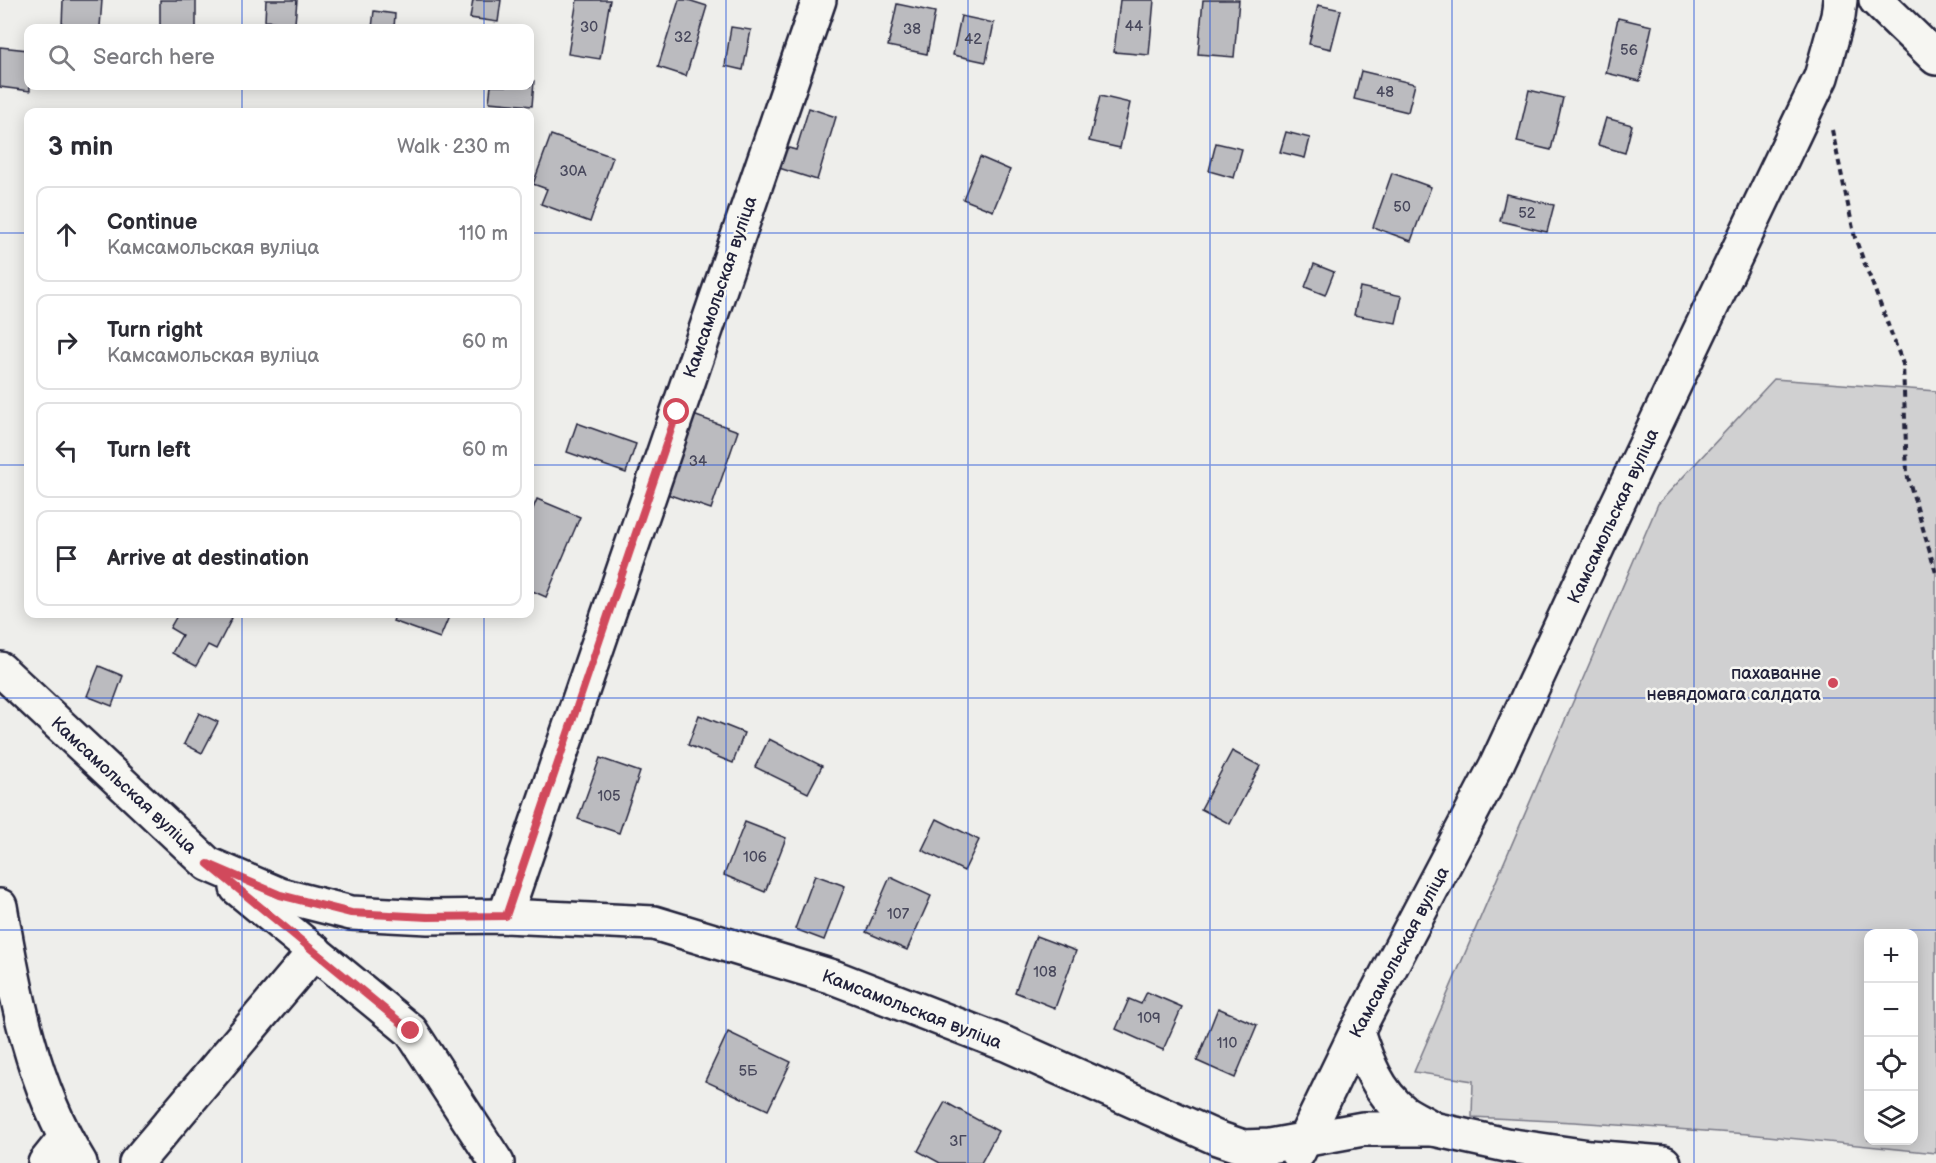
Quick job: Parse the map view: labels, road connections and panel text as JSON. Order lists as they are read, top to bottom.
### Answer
{
  "streets": {
    "street": ["Камсамольская вуліца"]
  },
  "places": ["пахаванне невядомага салдата"],
  "house_numbers": [
    "44",
    "30",
    "38",
    "32",
    "42",
    "56",
    "48",
    "30А",
    "50",
    "52",
    "34",
    "105",
    "106",
    "107",
    "108",
    "109",
    "110",
    "5Б",
    "3Г"
  ],
  "page": {
    "search": "Search here",
    "heading": ["3 min", "Walk · 230 m"],
    "list": [
      ["Continue", "Камсамольская вуліца", "110 m"],
      ["Turn right", "Камсамольская вуліца", "60 m"],
      ["Turn left", "60 m"],
      "Arrive at destination"
    ],
    "map_buttons": ["+", "−"]
  }
}
